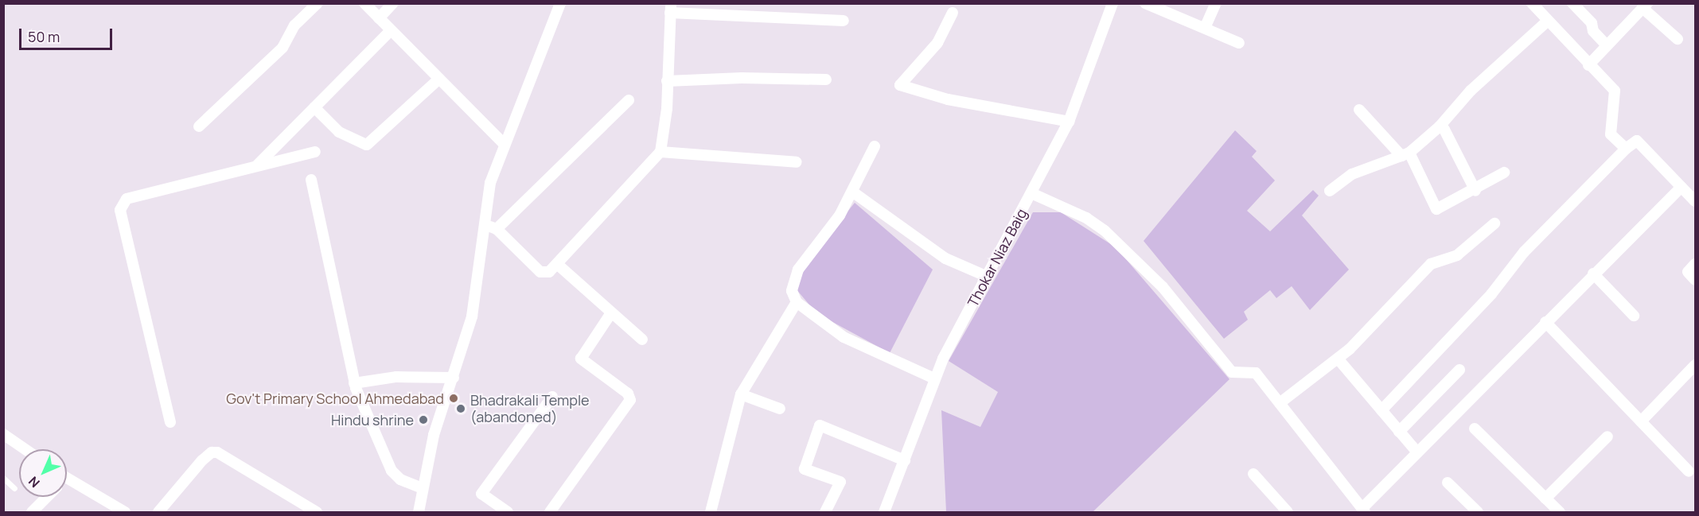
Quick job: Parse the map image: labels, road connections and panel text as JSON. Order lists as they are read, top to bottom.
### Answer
{
  "streets": {
    "street": ["Thokar Niaz Baig"]
  },
  "places": ["Gov't Primary School Ahmedabad", "Bhadrakali Temple (abandoned)", "Hindu shrine"],
  "scale_bar": "50 m",
  "north": "bottom left"
}
